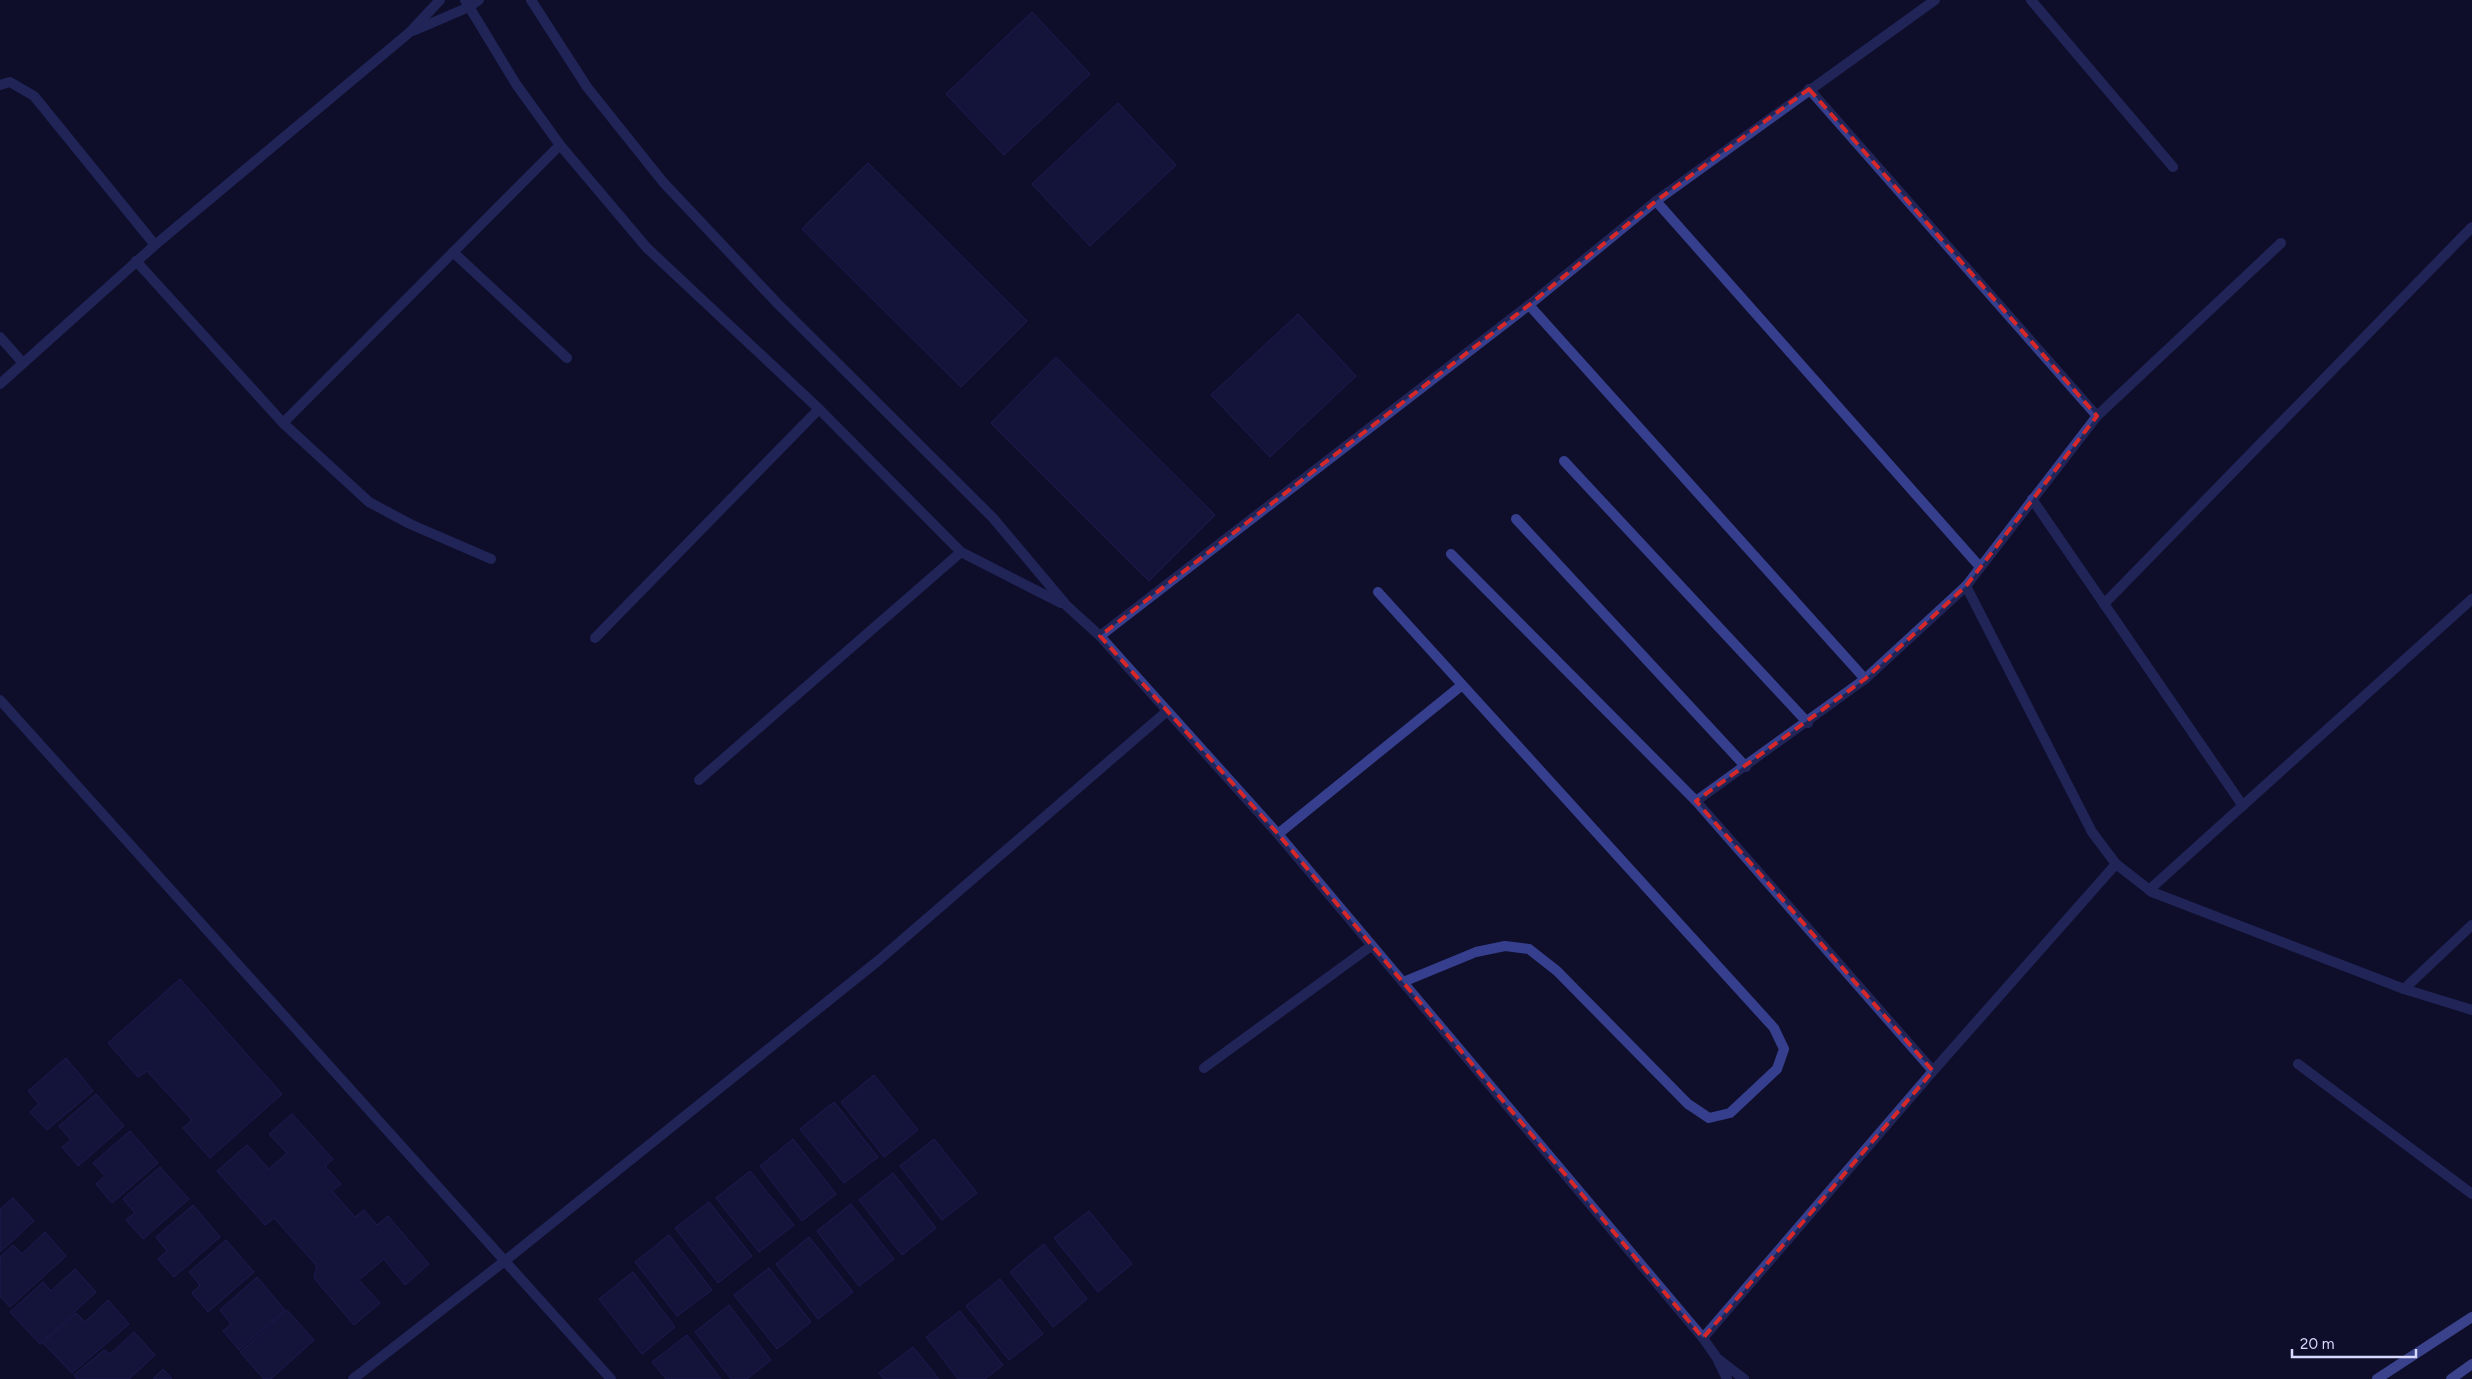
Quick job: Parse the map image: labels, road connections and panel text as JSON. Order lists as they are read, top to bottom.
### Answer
{
  "scale_bar": "20 m"
}
